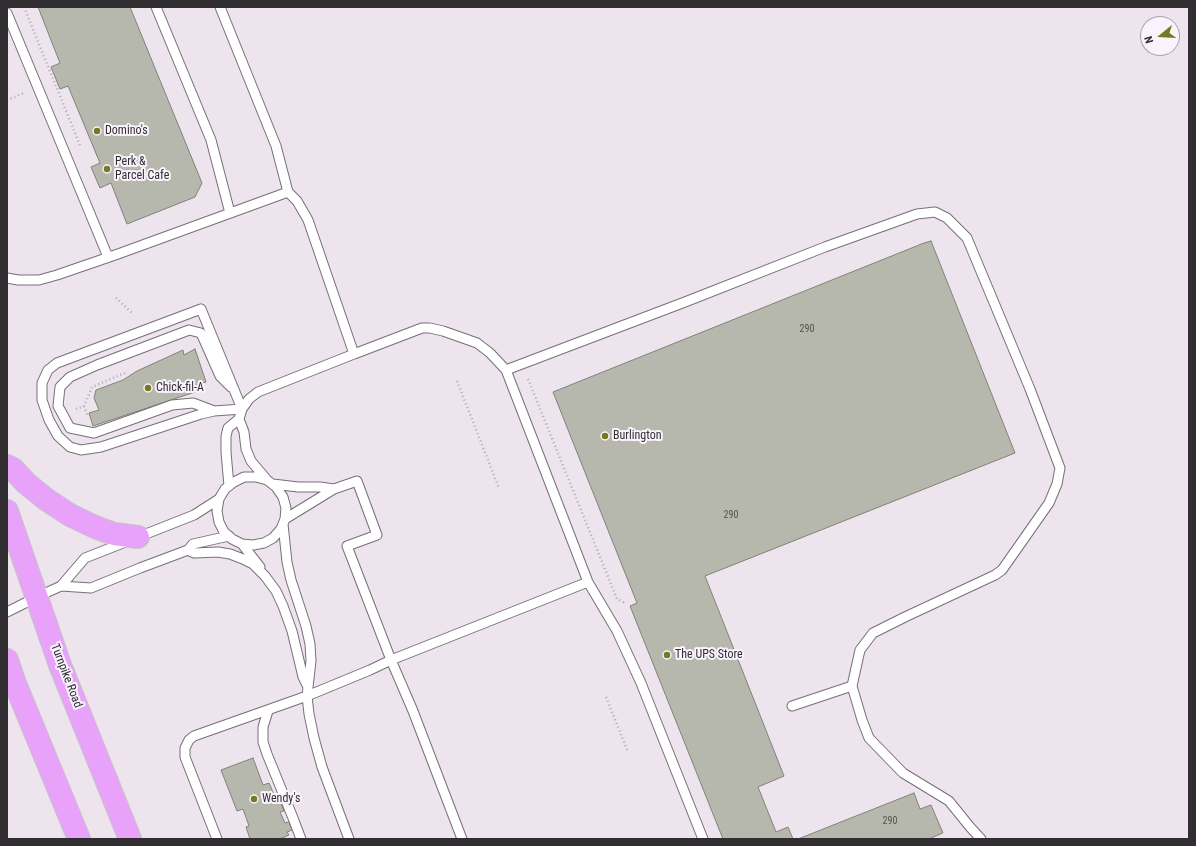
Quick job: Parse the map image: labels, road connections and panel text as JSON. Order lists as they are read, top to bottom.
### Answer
{
  "streets": {
    "highway": ["Turnpike Road"]
  },
  "places": [
    "Domino's",
    "Perk & Parcel Cafe",
    "Chick-fil-A",
    "Burlington",
    "The UPS Store",
    "Wendy's"
  ],
  "house_numbers": ["290", "290", "290"],
  "north": "left"
}
